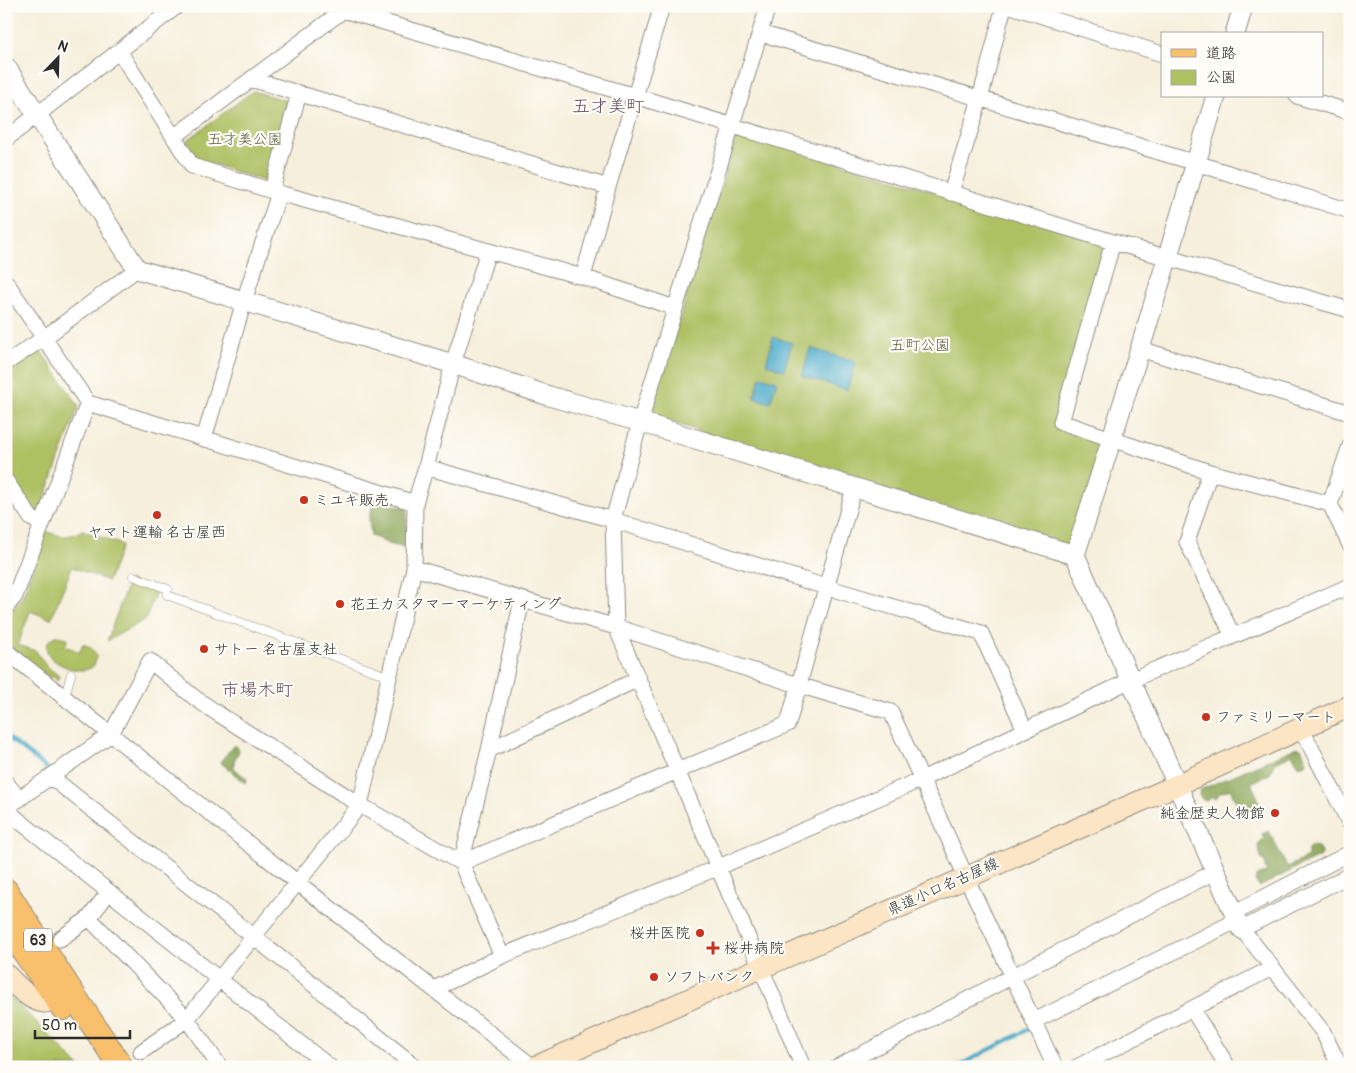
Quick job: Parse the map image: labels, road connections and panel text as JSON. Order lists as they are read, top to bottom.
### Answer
{
  "streets": {
    "main road": ["県道小口名古屋線", "63"]
  },
  "districts": ["五才美町", "市場木町"],
  "parks": ["五才美公園", "五町公園"],
  "places": {
    "other": [
      "ミユキ販売",
      "ヤマト運輸 名古屋西",
      "花王カスタマーマーケティング",
      "サトー 名古屋支社",
      "ファミリーマート",
      "純金歴史人物館",
      "桜井医院",
      "ソフトバンク"
    ],
    "health": ["桜井病院"]
  },
  "legend": ["道路", "公園"],
  "scale_bar": "50 m",
  "north": "top right"
}
